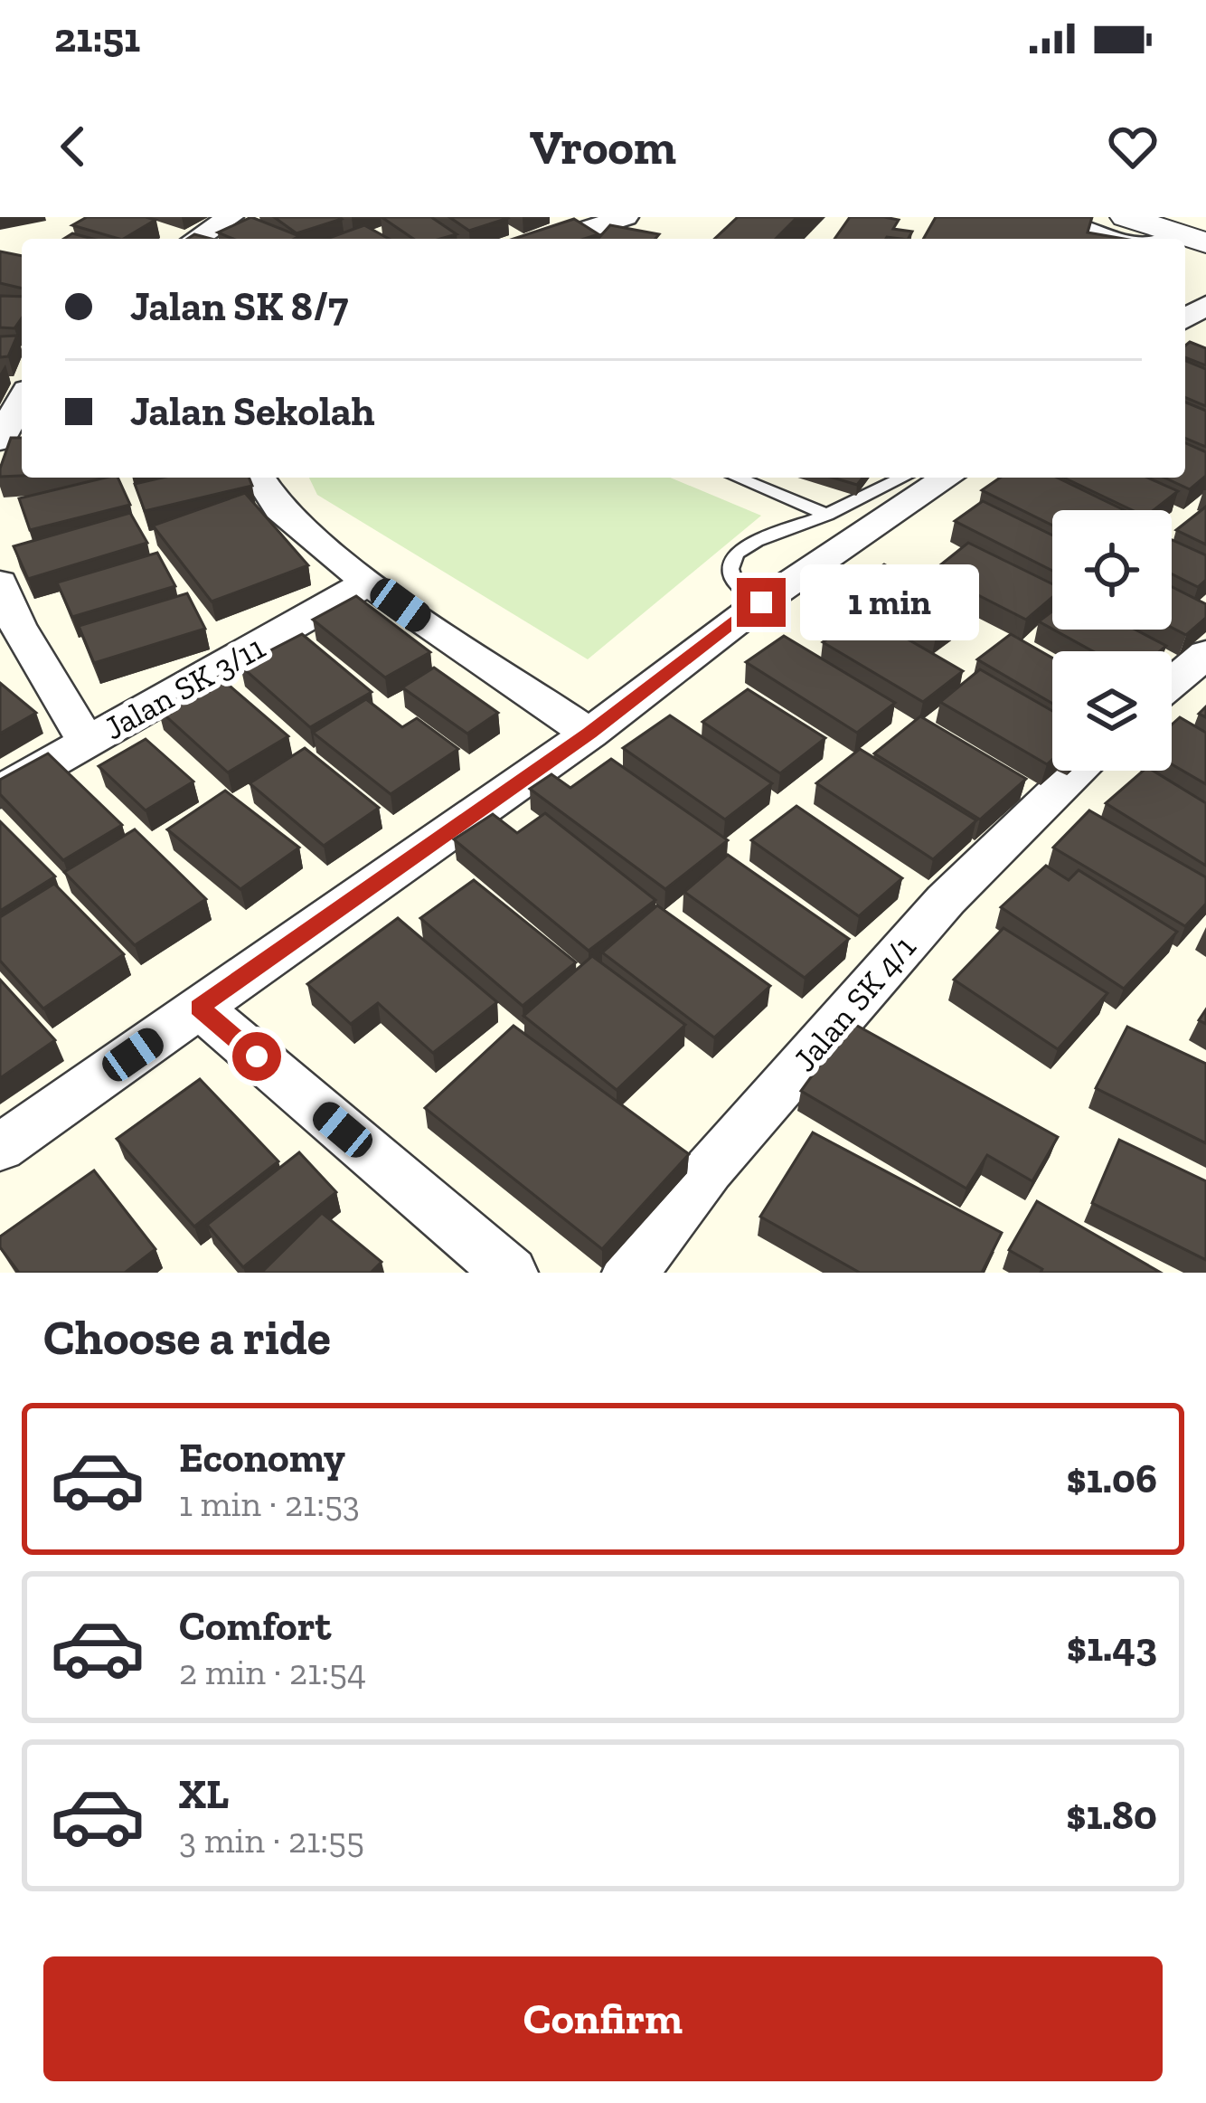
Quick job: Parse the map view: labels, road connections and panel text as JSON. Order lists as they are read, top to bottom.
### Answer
{
  "streets": {
    "street": ["Jalan SK 3/11", "Jalan SK 4/1"]
  },
  "page": {
    "status": "21:51",
    "header": "Vroom",
    "banner": ["Jalan SK 8/7", "Jalan Sekolah"],
    "bubble": "1 min",
    "heading": "Choose a ride",
    "list": [
      {
        "name": "Economy",
        "note": "1 min · 21:53",
        "value": "$1.06"
      },
      {
        "name": "Comfort",
        "note": "2 min · 21:54",
        "value": "$1.43"
      },
      {
        "name": "XL",
        "note": "3 min · 21:55",
        "value": "$1.80"
      }
    ],
    "buttons": "Confirm"
  }
}
